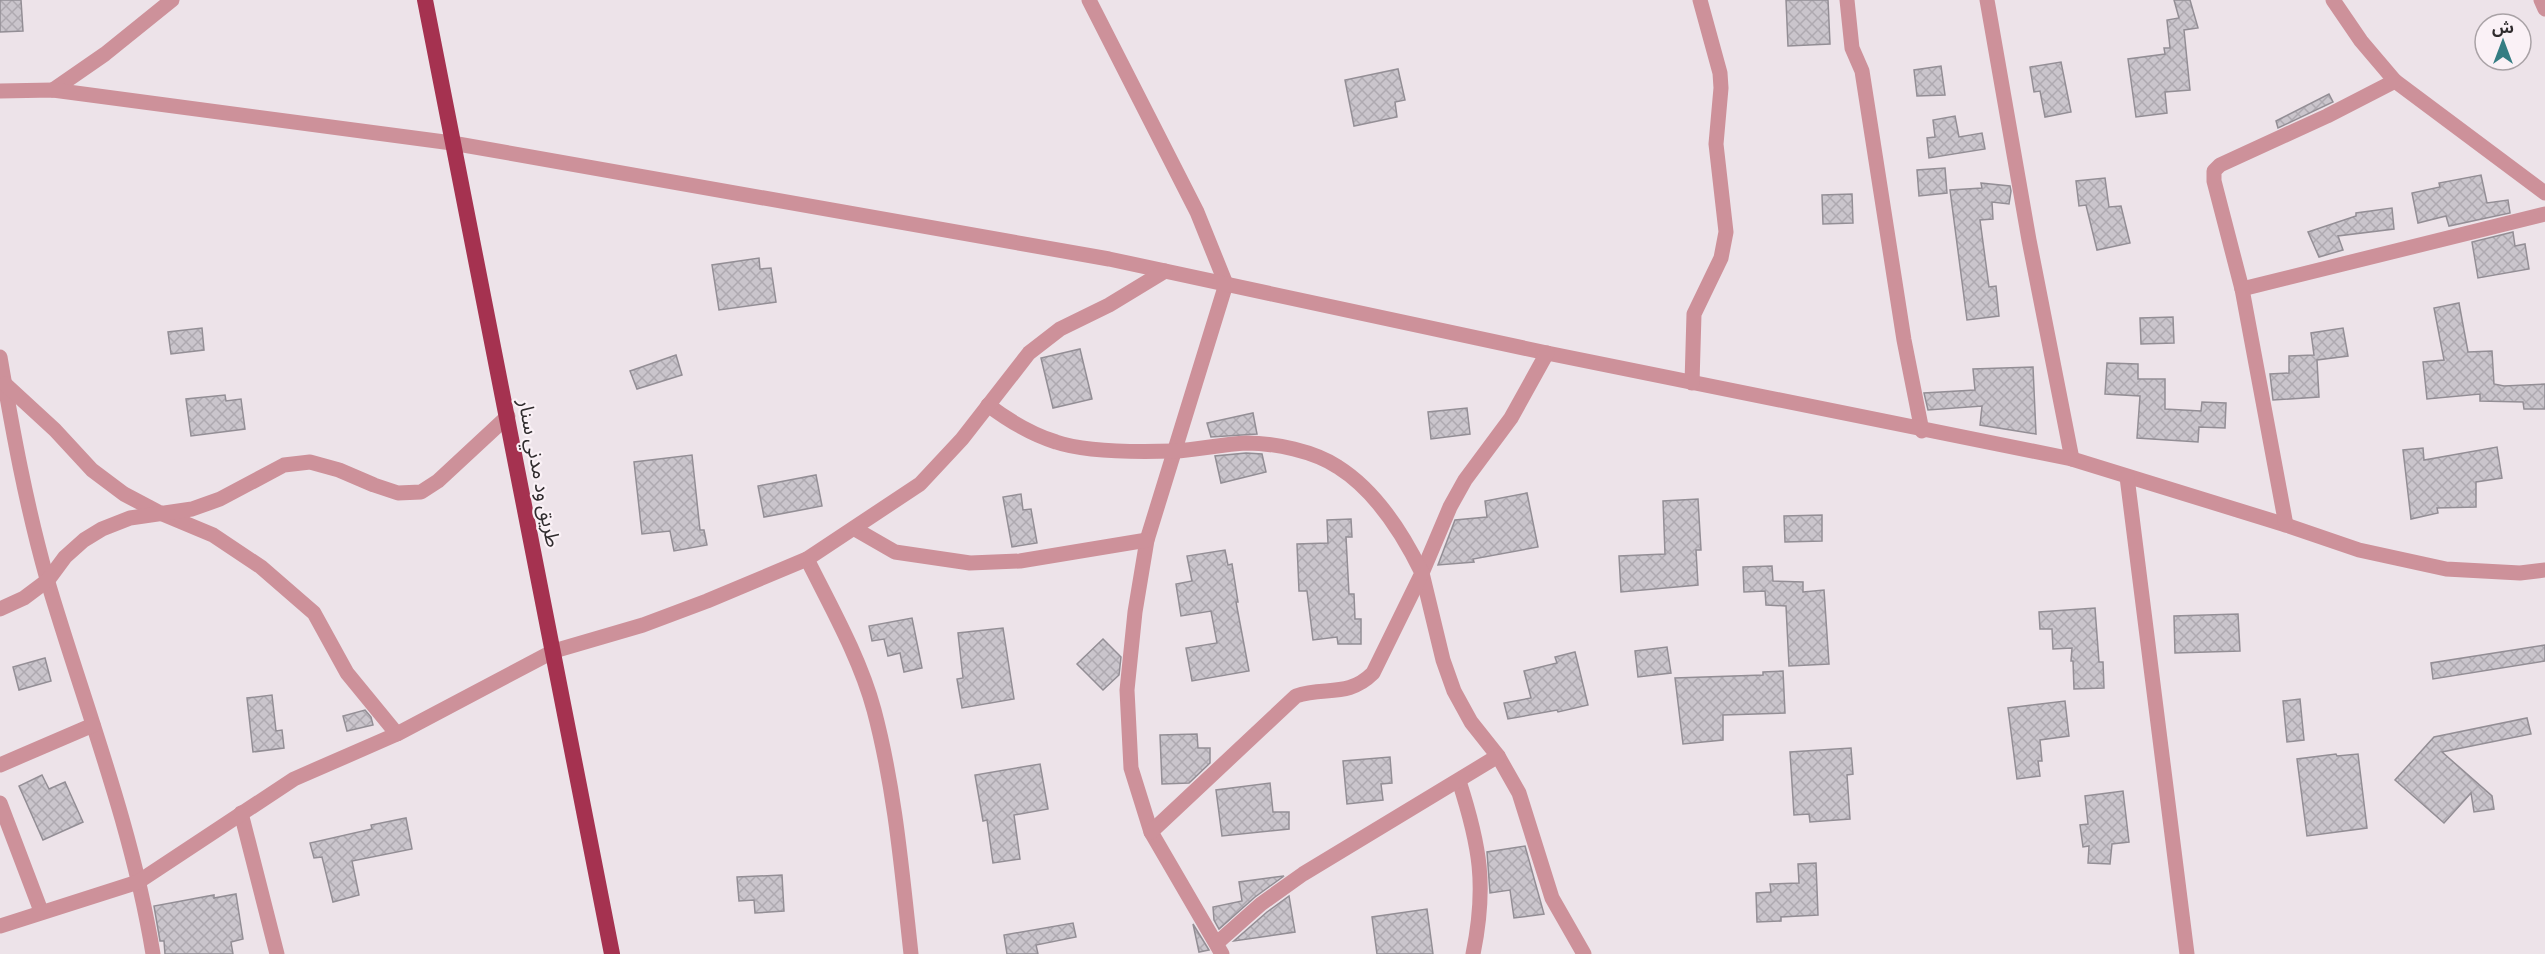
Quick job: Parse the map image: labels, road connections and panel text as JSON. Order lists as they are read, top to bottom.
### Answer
{
  "streets": {
    "highway": ["طريق ود مدني سنار"]
  },
  "north": "top"
}
